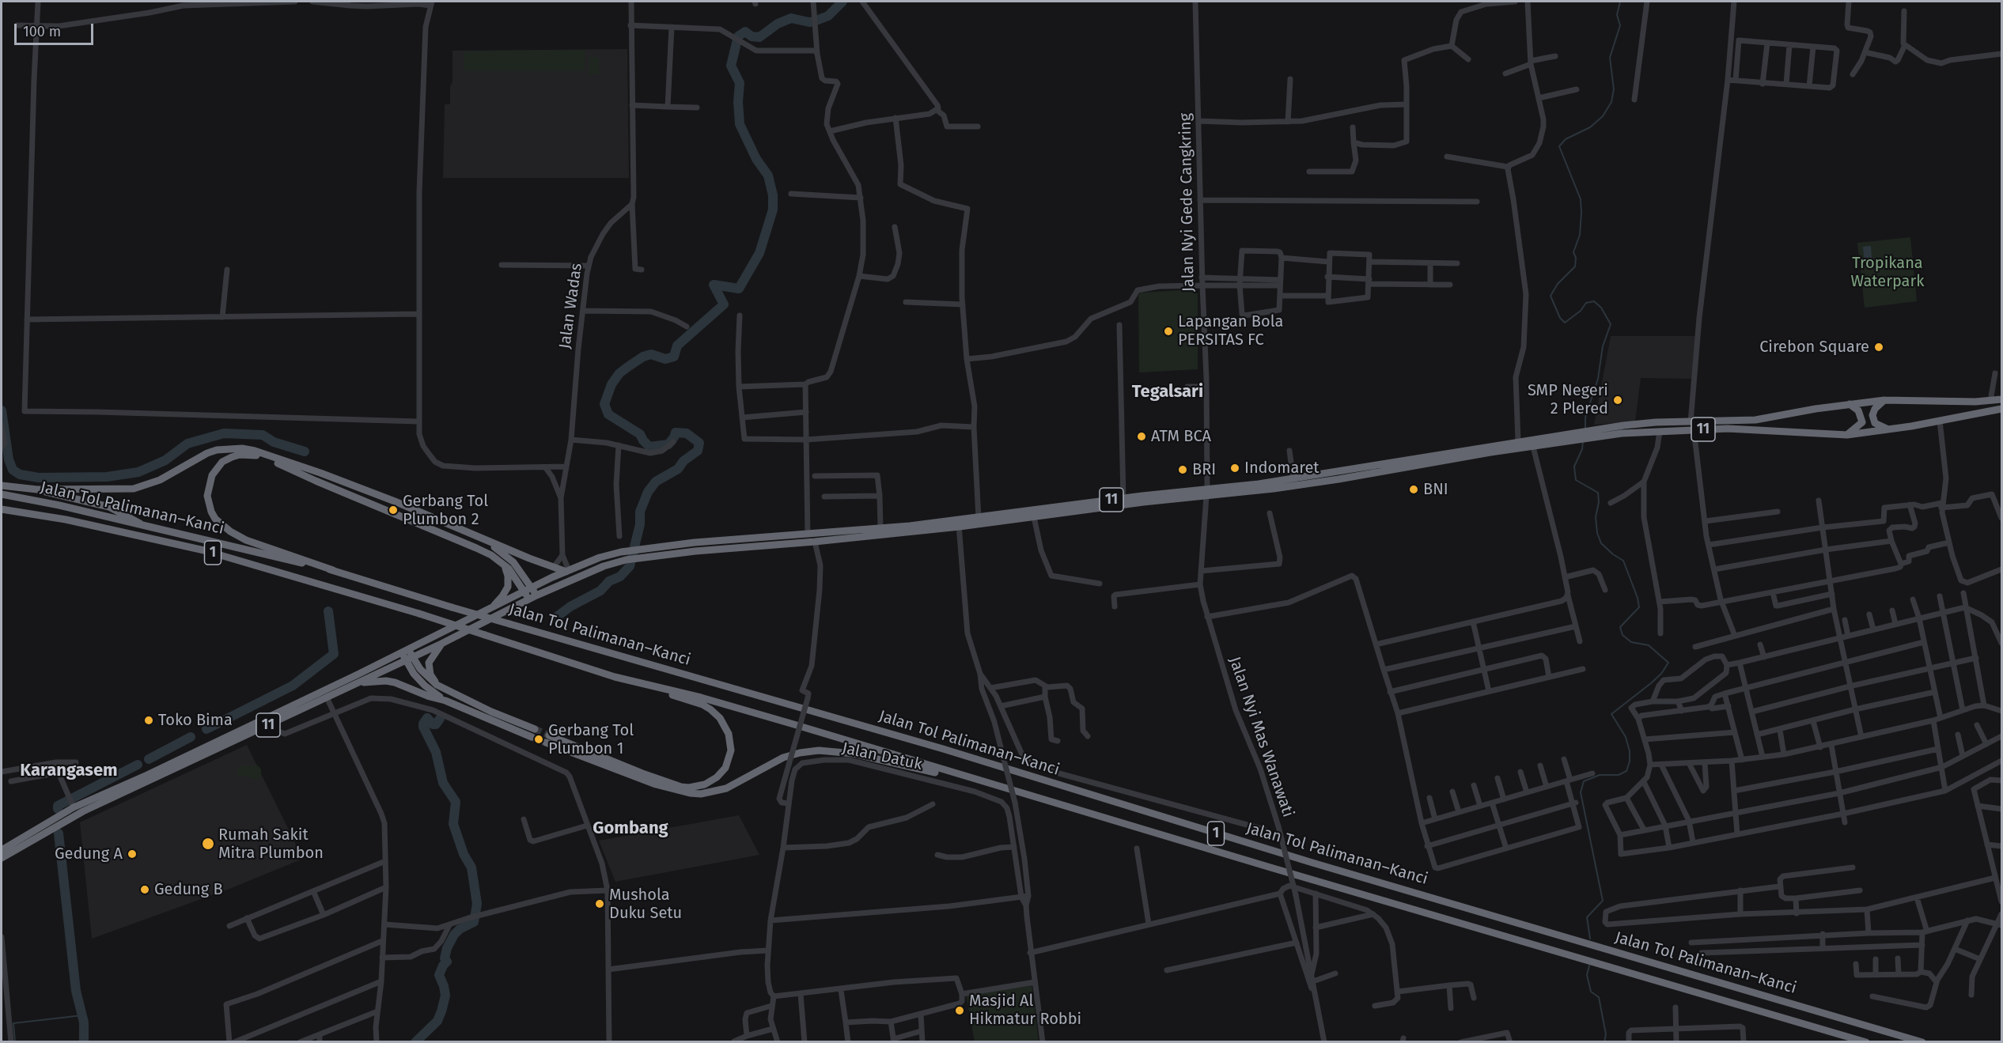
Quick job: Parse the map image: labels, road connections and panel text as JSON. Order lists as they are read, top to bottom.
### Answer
{
  "streets": {
    "highway": ["11", "Jalan Tol Palimanan–Kanci", "1"],
    "street": [
      "Jalan Nyi Gede Cangkring",
      "Jalan Wadas",
      "Jalan Nyi Mas Wanawati",
      "Jalan Datuk"
    ]
  },
  "crossings": [
    ["Jalan Nyi Gede Cangkring", "11"],
    ["Jalan Nyi Gede Cangkring", "Jalan Nyi Mas Wanawati"],
    ["Jalan Wadas", "11"],
    ["11", "Jalan Nyi Mas Wanawati"]
  ],
  "districts": ["Tegalsari", "Karangasem", "Gombang"],
  "parks": ["Tropikana Waterpark"],
  "places": [
    "Lapangan Bola PERSITAS FC",
    "Cirebon Square",
    "SMP Negeri 2 Plered",
    "ATM BCA",
    "Indomaret",
    "BRI",
    "BNI",
    "Gerbang Tol Plumbon 2",
    "Toko Bima",
    "Gerbang Tol Plumbon 1",
    "Rumah Sakit Mitra Plumbon",
    "Gedung A",
    "Gedung B",
    "Mushola Duku Setu",
    "Masjid Al Hikmatur Robbi"
  ],
  "scale_bar": "100 m"
}
